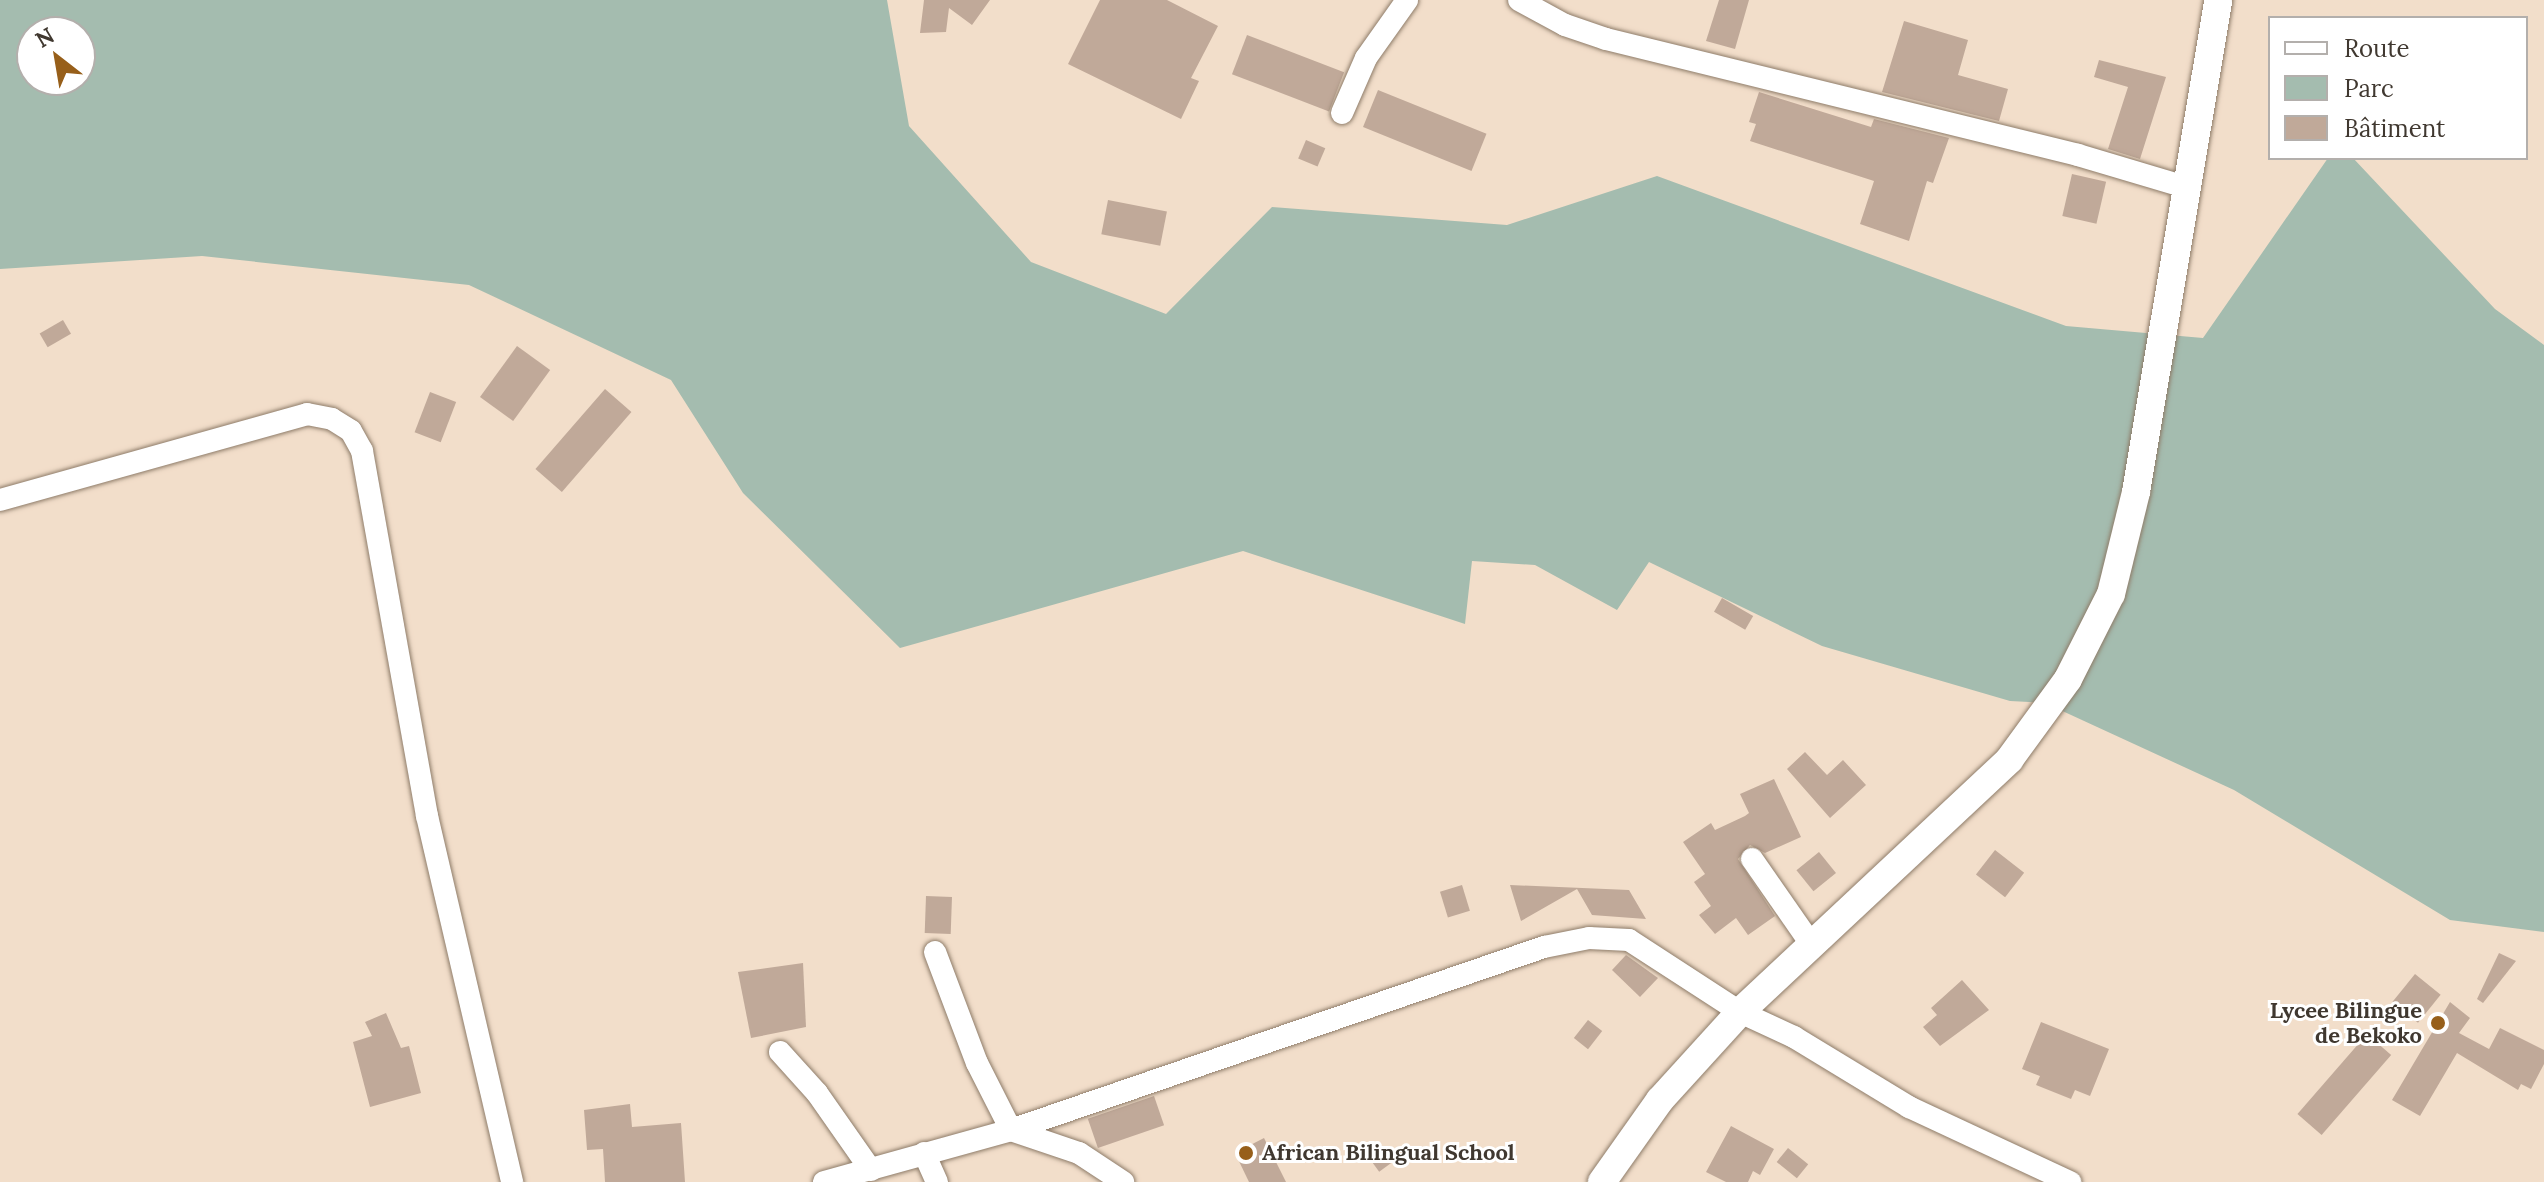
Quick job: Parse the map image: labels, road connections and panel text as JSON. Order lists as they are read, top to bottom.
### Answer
{
  "places": ["Lycee Bilingue de Bekoko", "African Bilingual School"],
  "legend": ["Route", "Parc", "Bâtiment"],
  "north": "top left"
}
